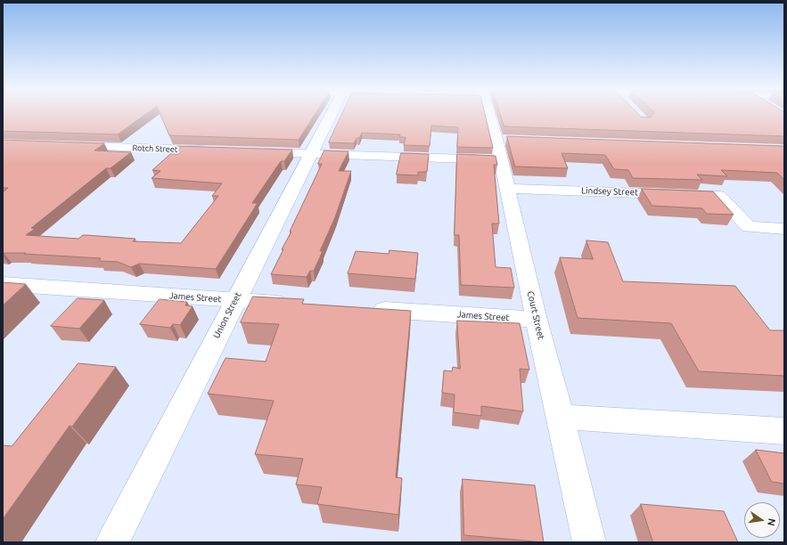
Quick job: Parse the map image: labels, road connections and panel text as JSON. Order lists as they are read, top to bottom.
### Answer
{
  "streets": {
    "street": [
      "Rotch Street",
      "Lindsey Street",
      "James Street",
      "Union Street",
      "Court Street"
    ]
  },
  "crossings": [
    ["Lindsey Street", "Court Street"],
    ["James Street", "Union Street"],
    ["James Street", "Court Street"]
  ],
  "north": "right"
}
